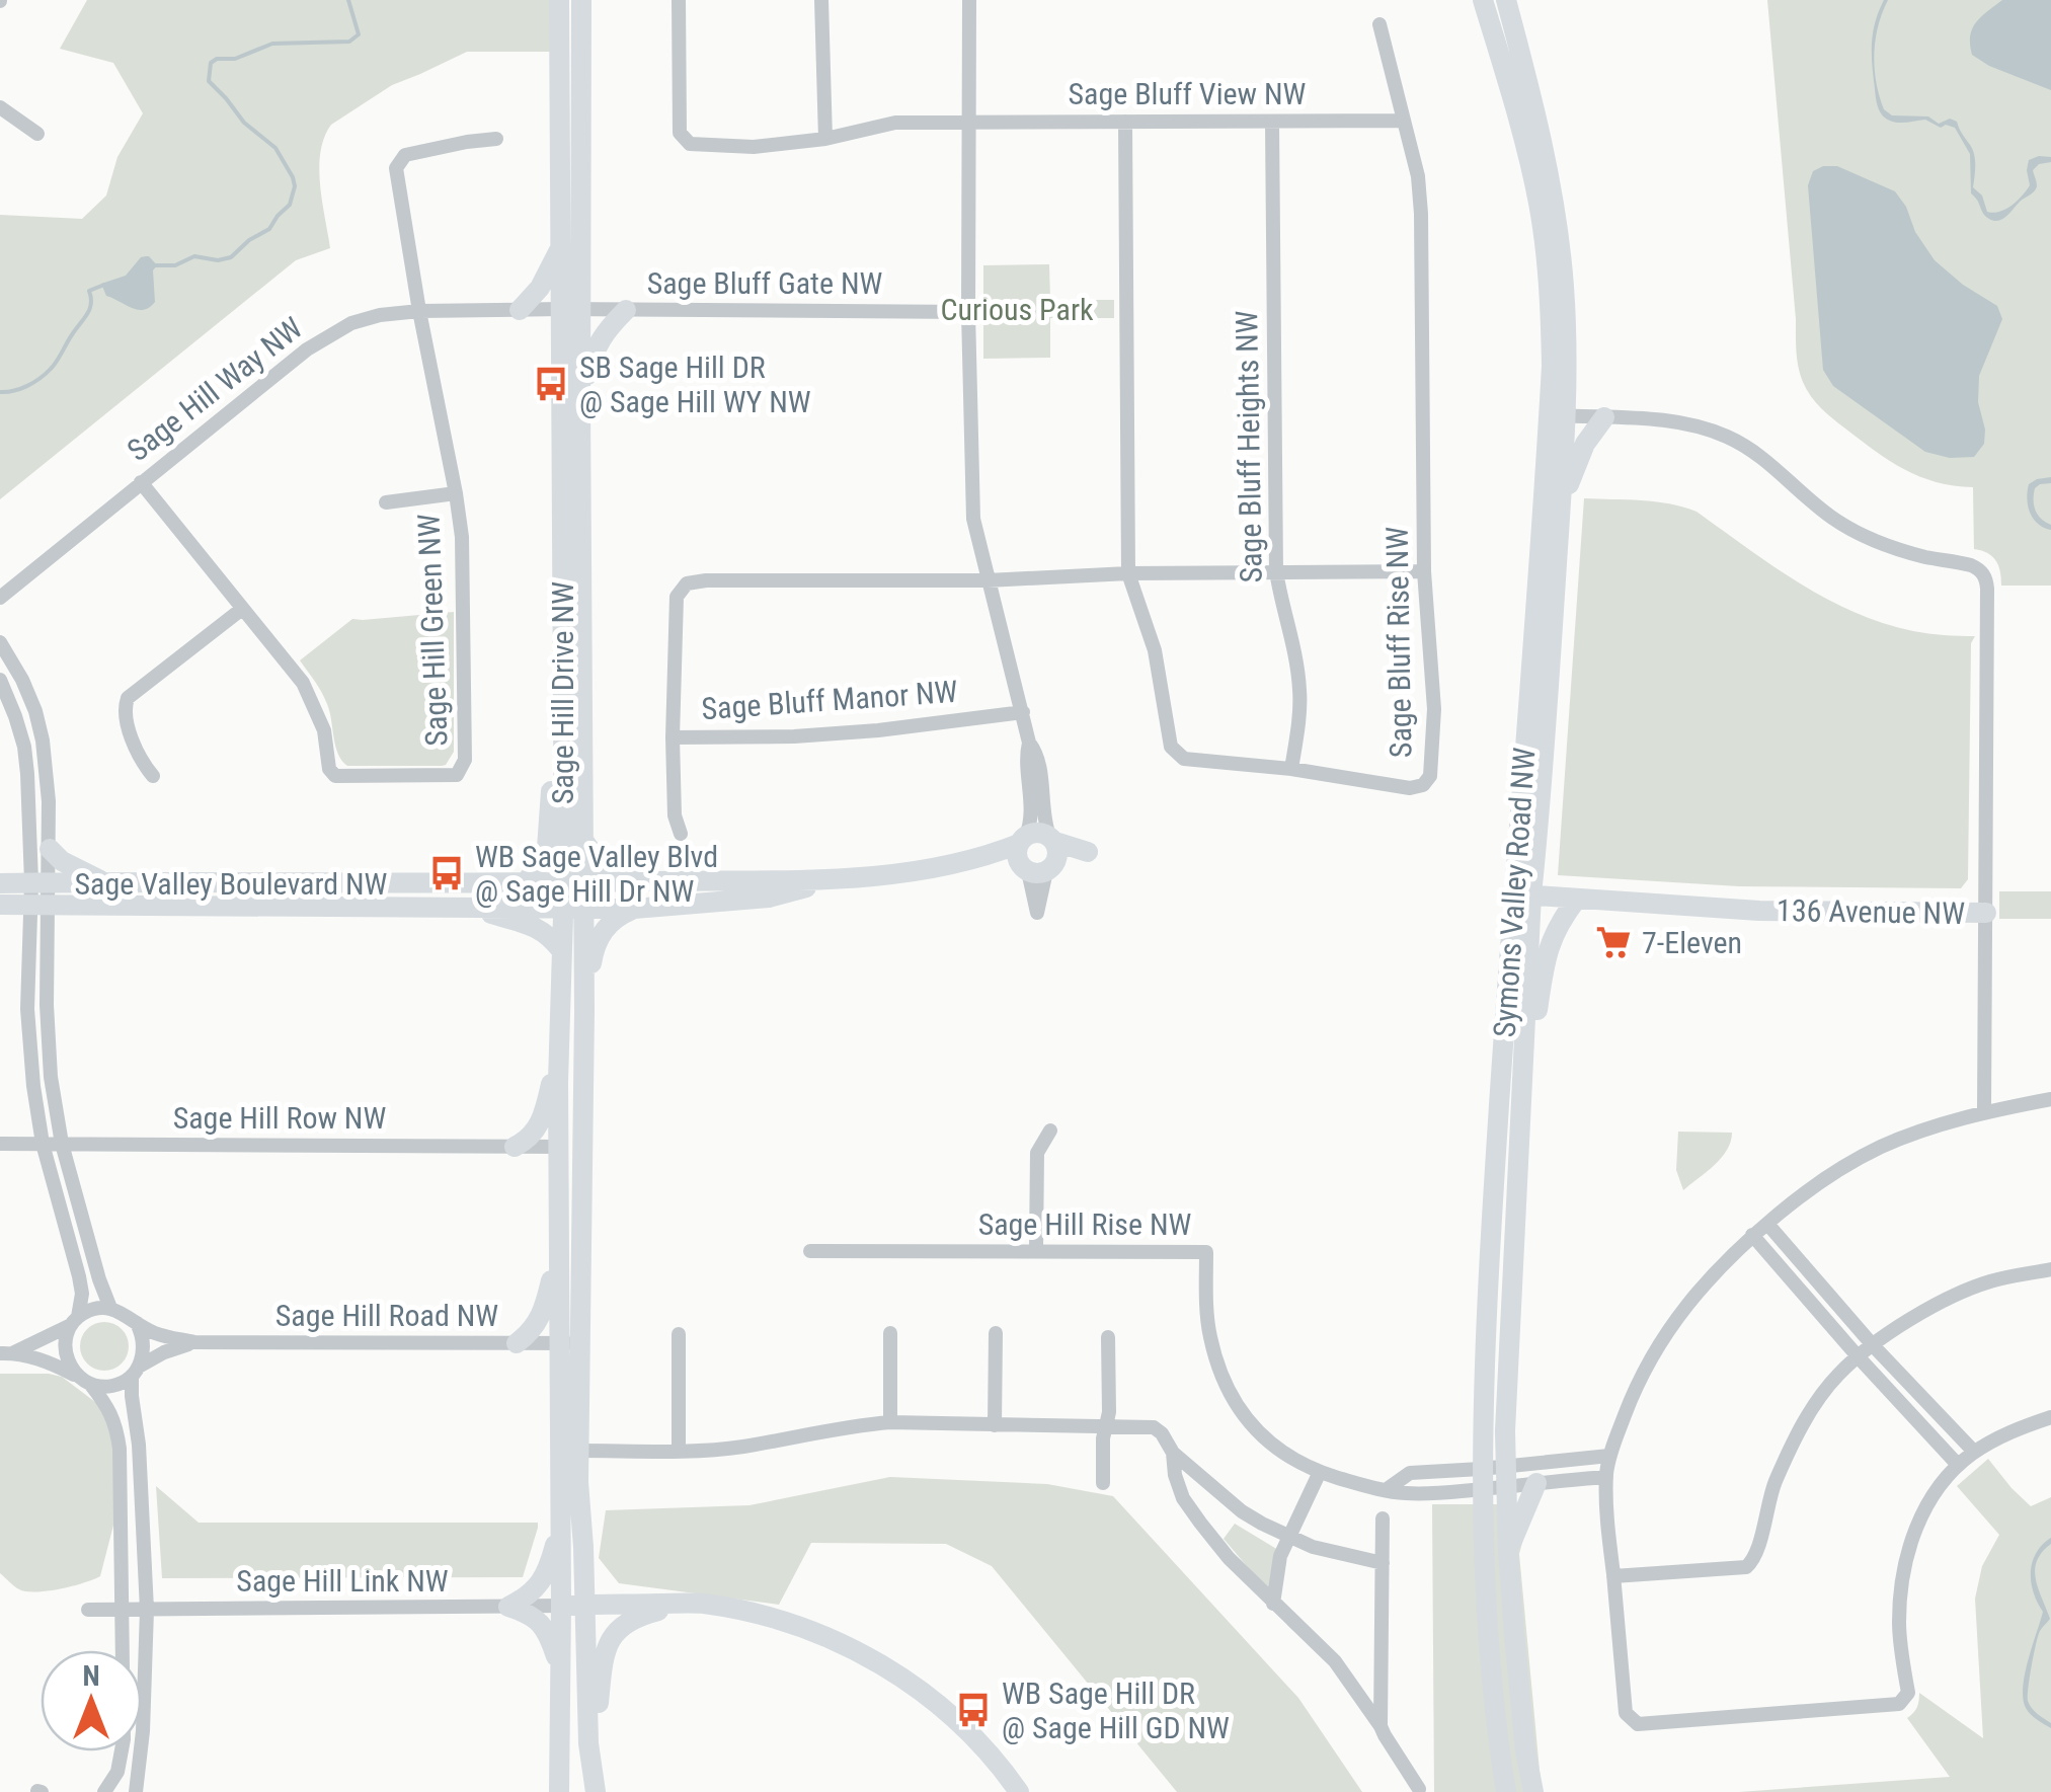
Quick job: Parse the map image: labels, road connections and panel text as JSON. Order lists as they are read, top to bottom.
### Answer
{
  "streets": {
    "street": [
      "Sage Bluff View NW",
      "Sage Bluff Gate NW",
      "Sage Hill Way NW",
      "Sage Bluff Heights NW",
      "Sage Hill Green NW",
      "Sage Bluff Rise NW",
      "Sage Hill Drive NW",
      "Sage Bluff Manor NW",
      "Sage Valley Boulevard NW",
      "Symons Valley Road NW",
      "136 Avenue NW",
      "Sage Hill Row NW",
      "Sage Hill Rise NW",
      "Sage Hill Road NW",
      "Sage Hill Link NW"
    ]
  },
  "crossings": [
    ["Sage Bluff View NW", "Sage Bluff Heights NW"],
    ["Sage Bluff View NW", "Sage Bluff Rise NW"],
    ["Sage Bluff Gate NW", "Sage Hill Way NW"],
    ["Sage Bluff Gate NW", "Sage Hill Drive NW"],
    ["Sage Hill Way NW", "Sage Hill Green NW"],
    ["Sage Hill Way NW", "Sage Hill Drive NW"],
    ["Sage Bluff Heights NW", "Sage Bluff Rise NW"],
    ["Sage Hill Drive NW", "Sage Valley Boulevard NW"],
    ["Sage Hill Drive NW", "Sage Hill Row NW"],
    ["Sage Hill Drive NW", "Sage Hill Road NW"],
    ["Sage Hill Drive NW", "Sage Hill Link NW"],
    ["Symons Valley Road NW", "136 Avenue NW"],
    ["Symons Valley Road NW", "Sage Hill Rise NW"]
  ],
  "parks": ["Curious Park"],
  "places": {
    "bus stop": ["SB Sage Hill DR @ Sage Hill WY NW", "WB Sage Valley Blvd @ Sage Hill Dr NW", "WB Sage Hill DR @ Sage Hill GD NW"],
    "supermarket": ["7-Eleven"]
  },
  "north": "top"
}
